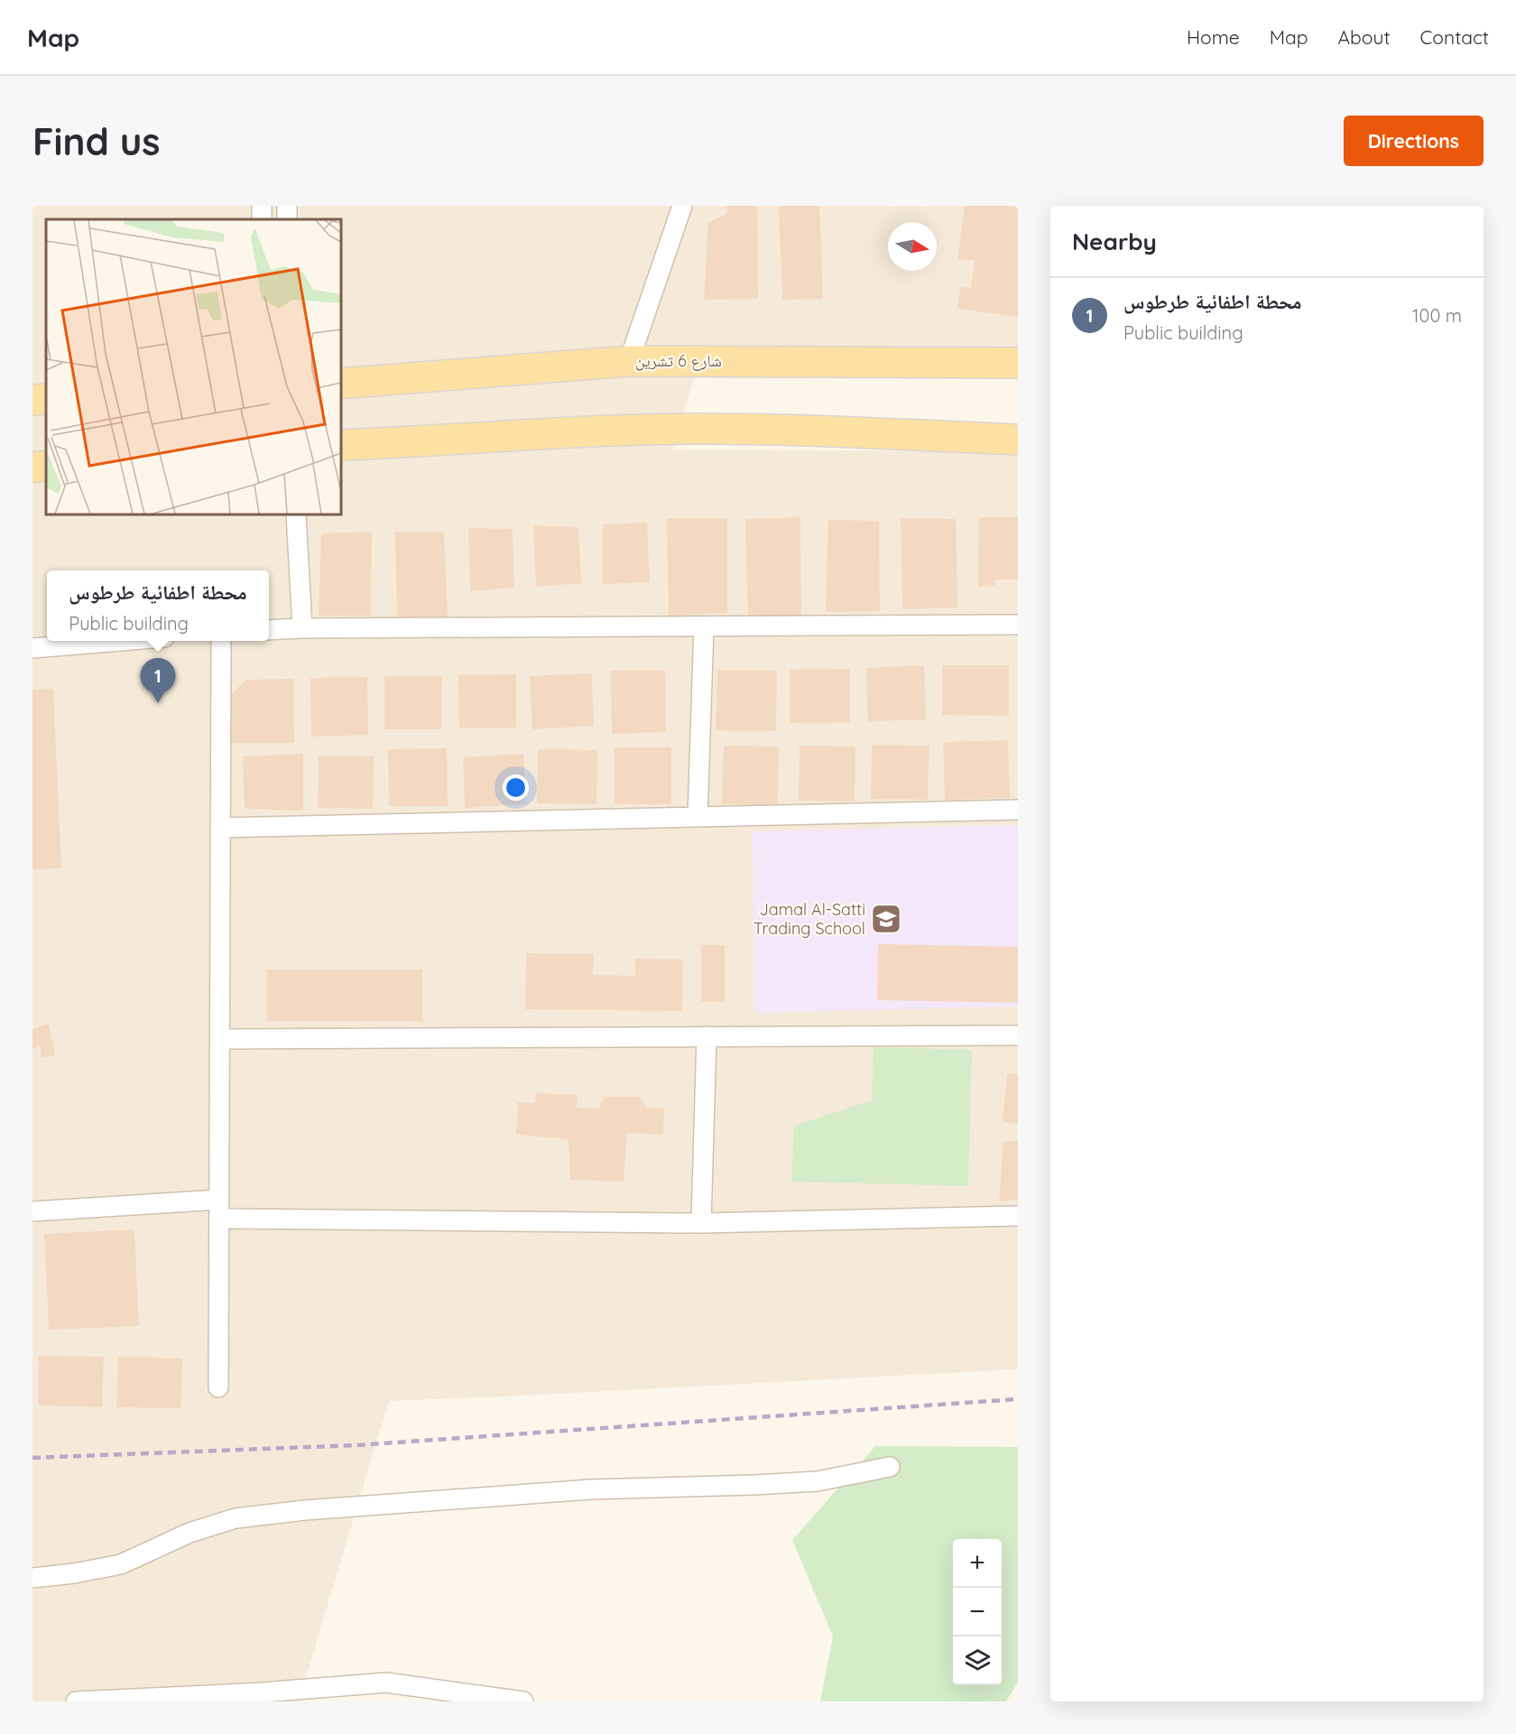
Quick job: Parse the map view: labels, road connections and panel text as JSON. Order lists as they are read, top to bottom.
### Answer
{
  "streets": {
    "main road": ["شارع 6 تشرين"]
  },
  "places": {
    "school or university": ["Jamal Al-Satti Trading School"]
  },
  "north": "right",
  "page": {
    "header": "Map",
    "nav": [
      "Home",
      "Map",
      "About",
      "Contact"
    ],
    "buttons": "Directions",
    "title": "Find us",
    "heading": "Nearby",
    "list": [
      {
        "mark": "1",
        "name": "محطة اطفائية طرطوس",
        "note": "Public building",
        "value": "100 m"
      }
    ],
    "popup": ["محطة اطفائية طرطوس", "Public building"],
    "pins": "1",
    "map_buttons": ["+", "−"]
  }
}
